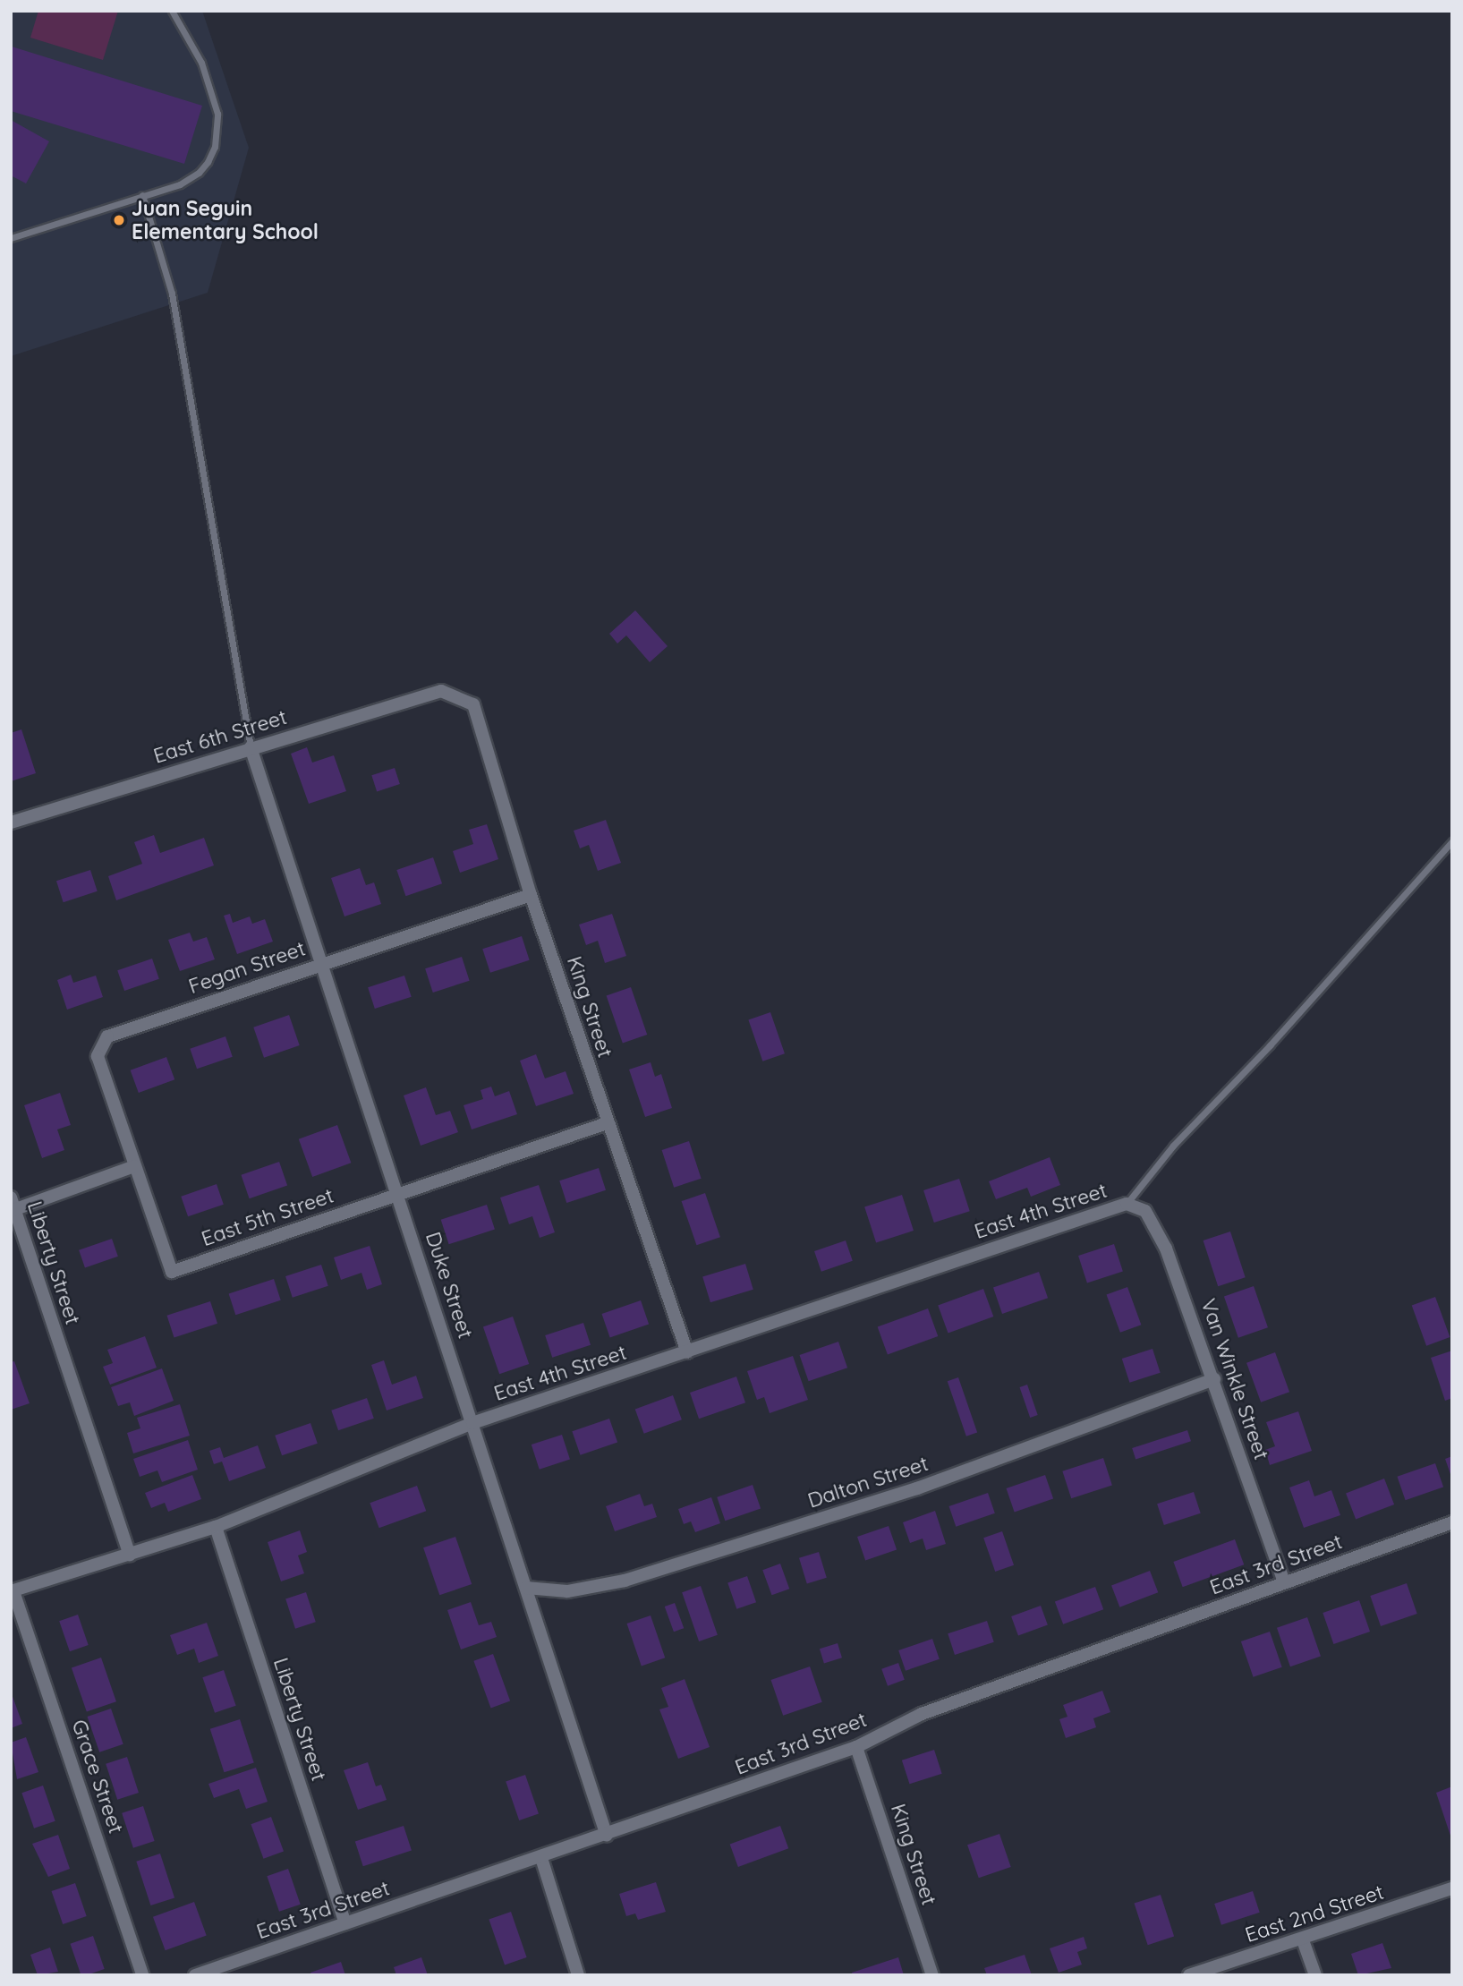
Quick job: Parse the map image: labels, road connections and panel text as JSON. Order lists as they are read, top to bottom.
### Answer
{
  "streets": {
    "street": [
      "East 6th Street",
      "Fegan Street",
      "King Street",
      "East 4th Street",
      "East 5th Street",
      "Liberty Street",
      "Duke Street",
      "Van Winkle Street",
      "Dalton Street",
      "East 3rd Street",
      "Grace Street",
      "East 2nd Street"
    ]
  },
  "crossings": [
    ["East 6th Street", "King Street"],
    ["East 6th Street", "Duke Street"],
    ["Fegan Street", "King Street"],
    ["Fegan Street", "East 5th Street"],
    ["Fegan Street", "Duke Street"],
    ["King Street", "East 4th Street"],
    ["King Street", "East 5th Street"],
    ["King Street", "East 3rd Street"],
    ["East 4th Street", "Liberty Street"],
    ["East 4th Street", "Duke Street"],
    ["East 4th Street", "Van Winkle Street"],
    ["East 4th Street", "Grace Street"],
    ["East 5th Street", "Duke Street"],
    ["Liberty Street", "East 3rd Street"],
    ["Duke Street", "Dalton Street"],
    ["Duke Street", "East 3rd Street"],
    ["Van Winkle Street", "Dalton Street"],
    ["Van Winkle Street", "East 3rd Street"]
  ],
  "places": ["Juan Seguin Elementary School"]
}
